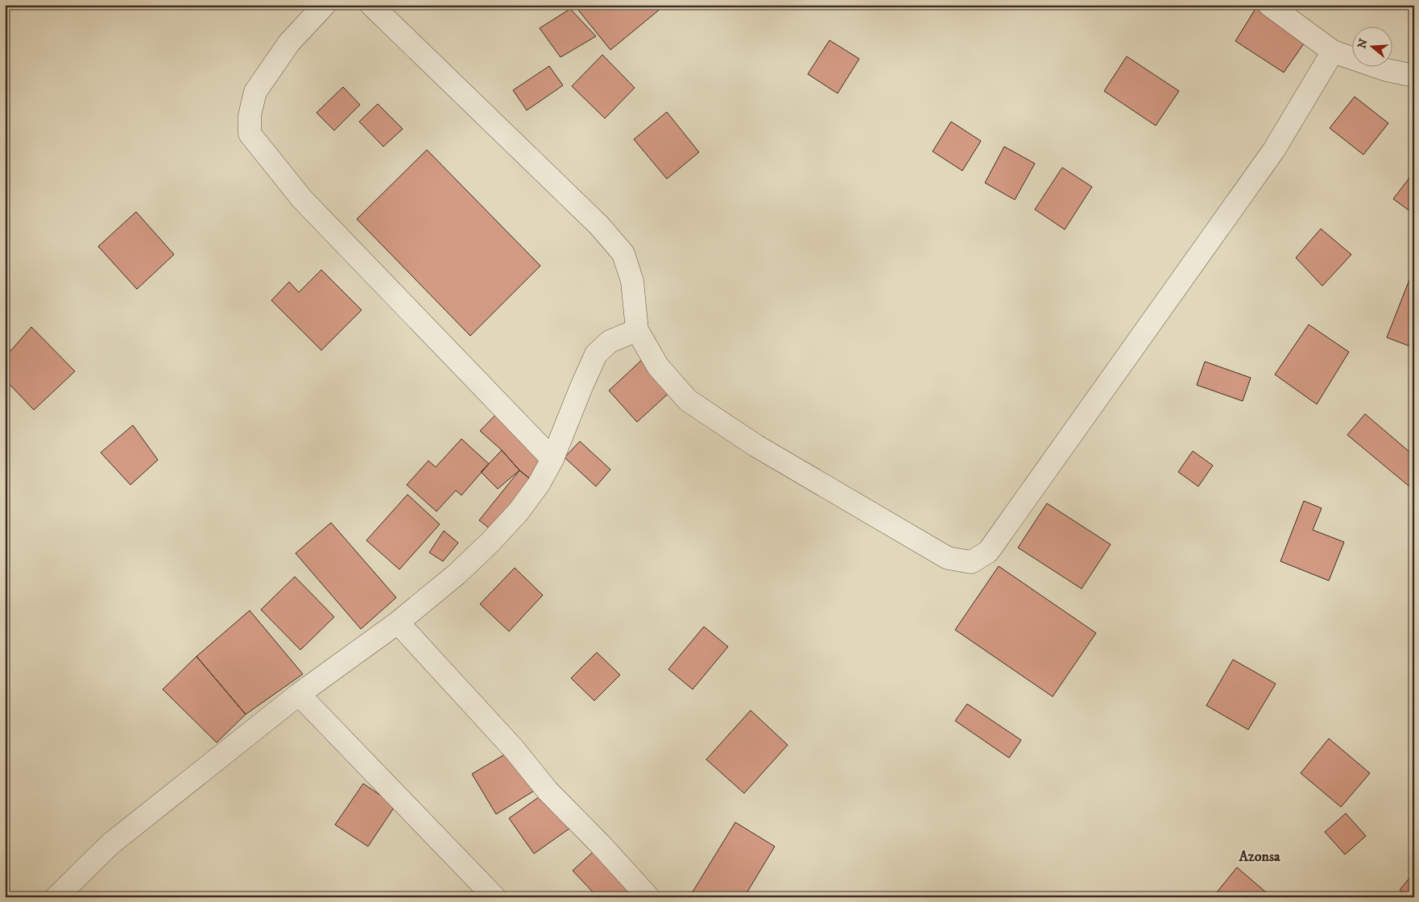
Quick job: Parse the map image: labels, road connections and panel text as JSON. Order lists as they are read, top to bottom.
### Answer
{
  "districts": ["Azonsa"],
  "north": "left"
}
